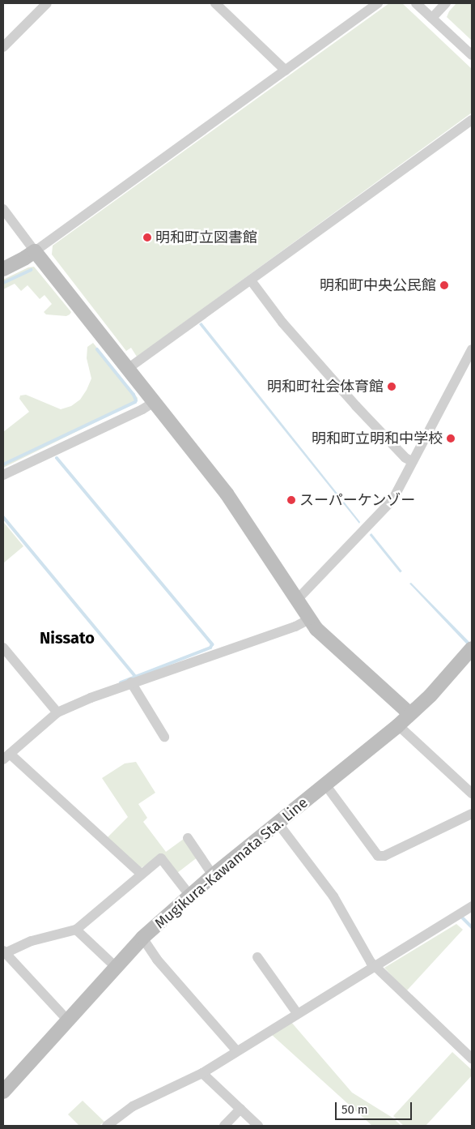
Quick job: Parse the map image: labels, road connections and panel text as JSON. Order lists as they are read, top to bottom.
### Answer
{
  "streets": {
    "main road": ["Mugikura-Kawamata Sta. Line"]
  },
  "districts": ["Nissato"],
  "places": [
    "明和町立図書館",
    "明和町中央公民館",
    "明和町社会体育館",
    "明和町立明和中学校",
    "スーパーケンゾー"
  ],
  "scale_bar": "50 m"
}
